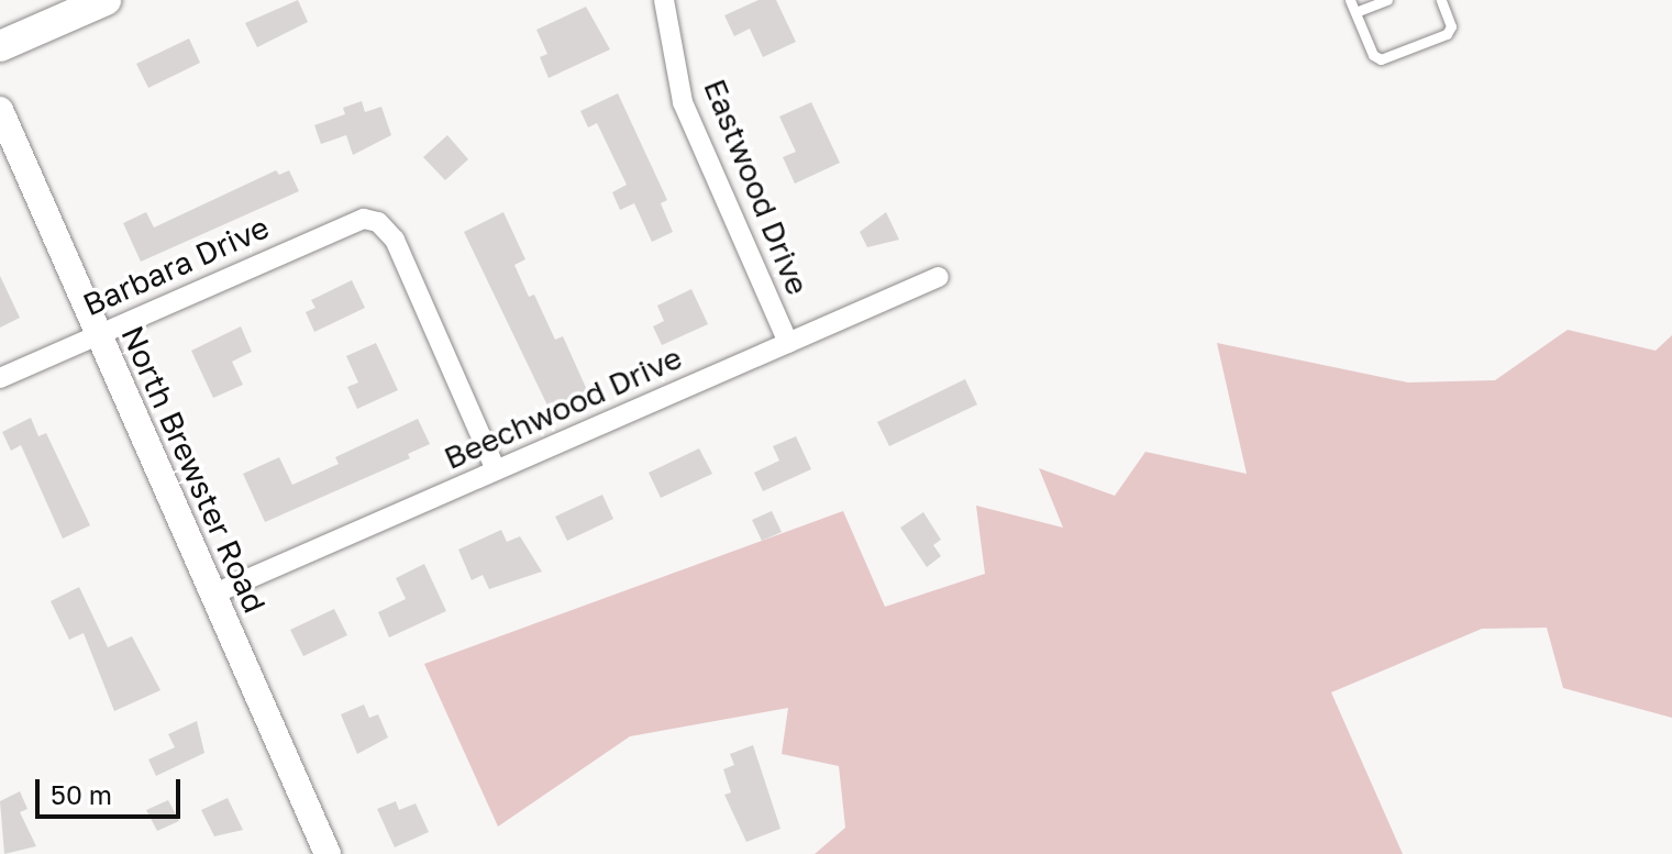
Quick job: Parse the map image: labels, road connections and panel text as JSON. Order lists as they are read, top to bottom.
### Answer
{
  "streets": {
    "main road": ["North Brewster Road"],
    "street": ["Eastwood Drive", "Barbara Drive", "Beechwood Drive"]
  },
  "crossings": [
    ["Eastwood Drive", "Beechwood Drive"],
    ["Barbara Drive", "Beechwood Drive"],
    ["Barbara Drive", "North Brewster Road"],
    ["Beechwood Drive", "North Brewster Road"]
  ],
  "scale_bar": "50 m"
}
